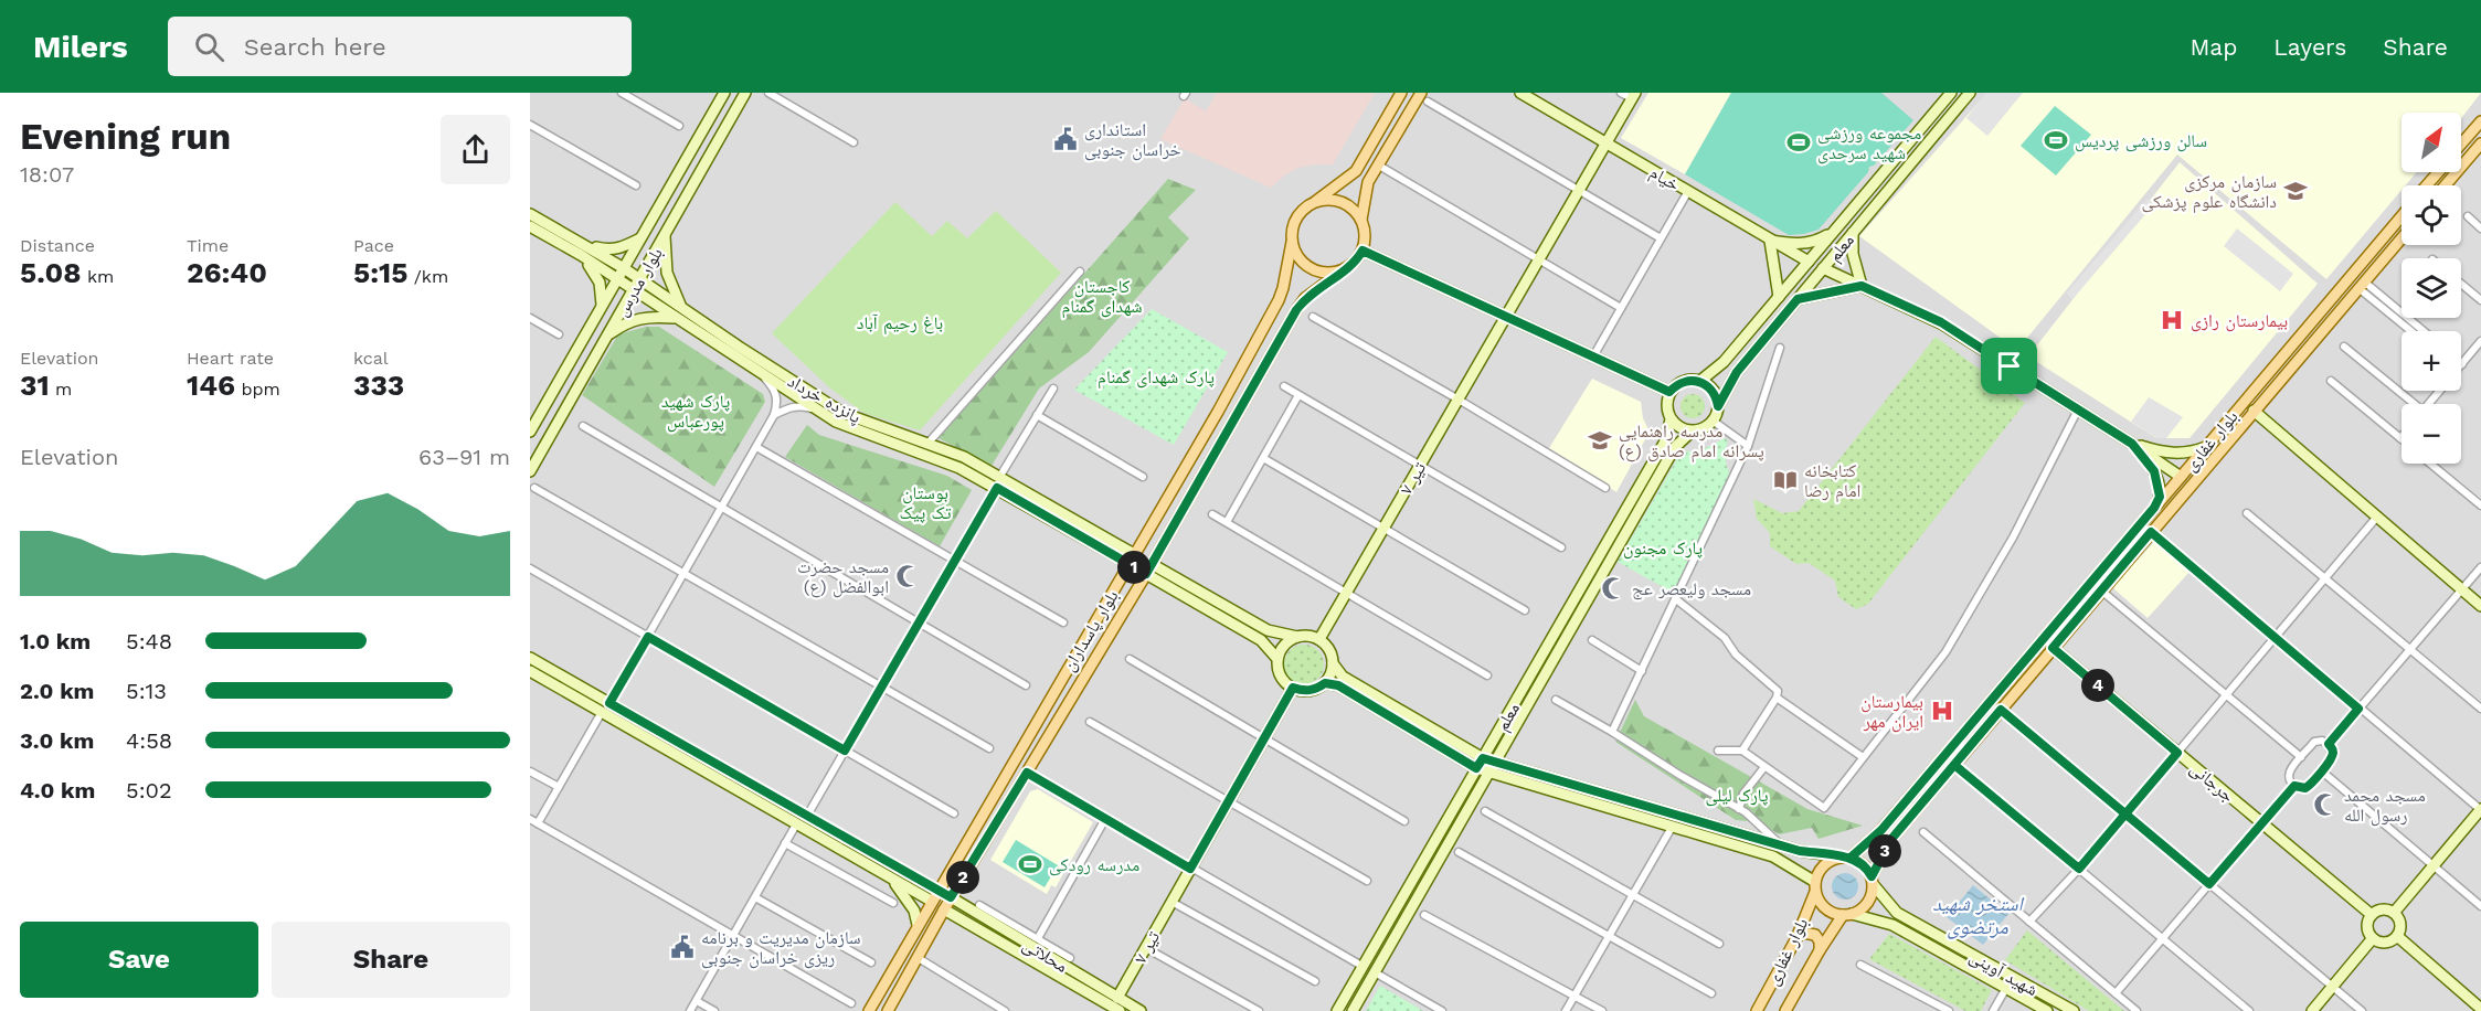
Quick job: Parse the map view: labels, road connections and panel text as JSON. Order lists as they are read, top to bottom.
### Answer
{
  "streets": {
    "main road": [
      "خیام",
      "معلم",
      "بلوار مدرس",
      "پانزده خرداد",
      "بلوار غفاری",
      "۷ تیر",
      "بلوار پاسداران",
      "جرجانی",
      "محلاتی",
      "شهید آوینی"
    ]
  },
  "crossings": [
    ["خیام", "معلم"],
    ["خیام", "۷ تیر"],
    ["بلوار مدرس", "پانزده خرداد"],
    ["پانزده خرداد", "بلوار پاسداران"],
    ["بلوار غفاری", "جرجانی"],
    ["بلوار غفاری", "شهید آوینی"],
    ["۷ تیر", "محلاتی"],
    ["بلوار پاسداران", "محلاتی"]
  ],
  "water": ["استخر شهید مرتضوی"],
  "parks": [
    "کاجستان شهدای گمنام",
    "باغ رحیم آباد",
    "پارک شهدای گمنام",
    "پارک شهید پورعباس",
    "بوستان تک پیک",
    "پارک مجنون",
    "پارک لیلی"
  ],
  "places": {
    "public building": ["استانداری خراسان جنوبی", "سازمان مدیریت و برنامه ریزی خراسان جنوبی"],
    "sports": ["سالن ورزشی پردیس", "مجموعه ورزشی شهید سرحدی", "مدرسه رودکی"],
    "school or university": ["سازمان مرکزی دانشگاه علوم پزشکی", "مدرسه راهنمایی پسرانه امام صادق (ع)"],
    "hospital": ["بیمارستان رازی", "بیمارستان ایران مهر"],
    "library": ["کتابخانه امام رضا"],
    "mosque": ["مسجد حضرت ابوالفضل (ع)", "مسجد ولیعصر عج", "مسجد محمد رسول الله"]
  },
  "north": "top right",
  "page": {
    "header": "Milers",
    "search": "Search here",
    "nav": ["Map", "Layers", "Share"],
    "heading": ["Evening run", "18:07"],
    "map_buttons": ["+", "−"],
    "stats": [
      ["Distance", "5.08 km"],
      ["Time", "26:40"],
      ["Pace", "5:15 /km"],
      ["Elevation", "31 m"],
      ["Heart rate", "146 bpm"],
      ["kcal", "333"]
    ],
    "chart": ["Elevation", "63–91 m"],
    "pins": [
      "1",
      "4",
      "3",
      "2"
    ],
    "list": [
      {
        "name": "1.0 km",
        "note": "5:48"
      },
      {
        "name": "2.0 km",
        "note": "5:13"
      },
      {
        "name": "3.0 km",
        "note": "4:58"
      },
      {
        "name": "4.0 km",
        "note": "5:02"
      }
    ],
    "buttons": ["Save", "Share"]
  }
}
